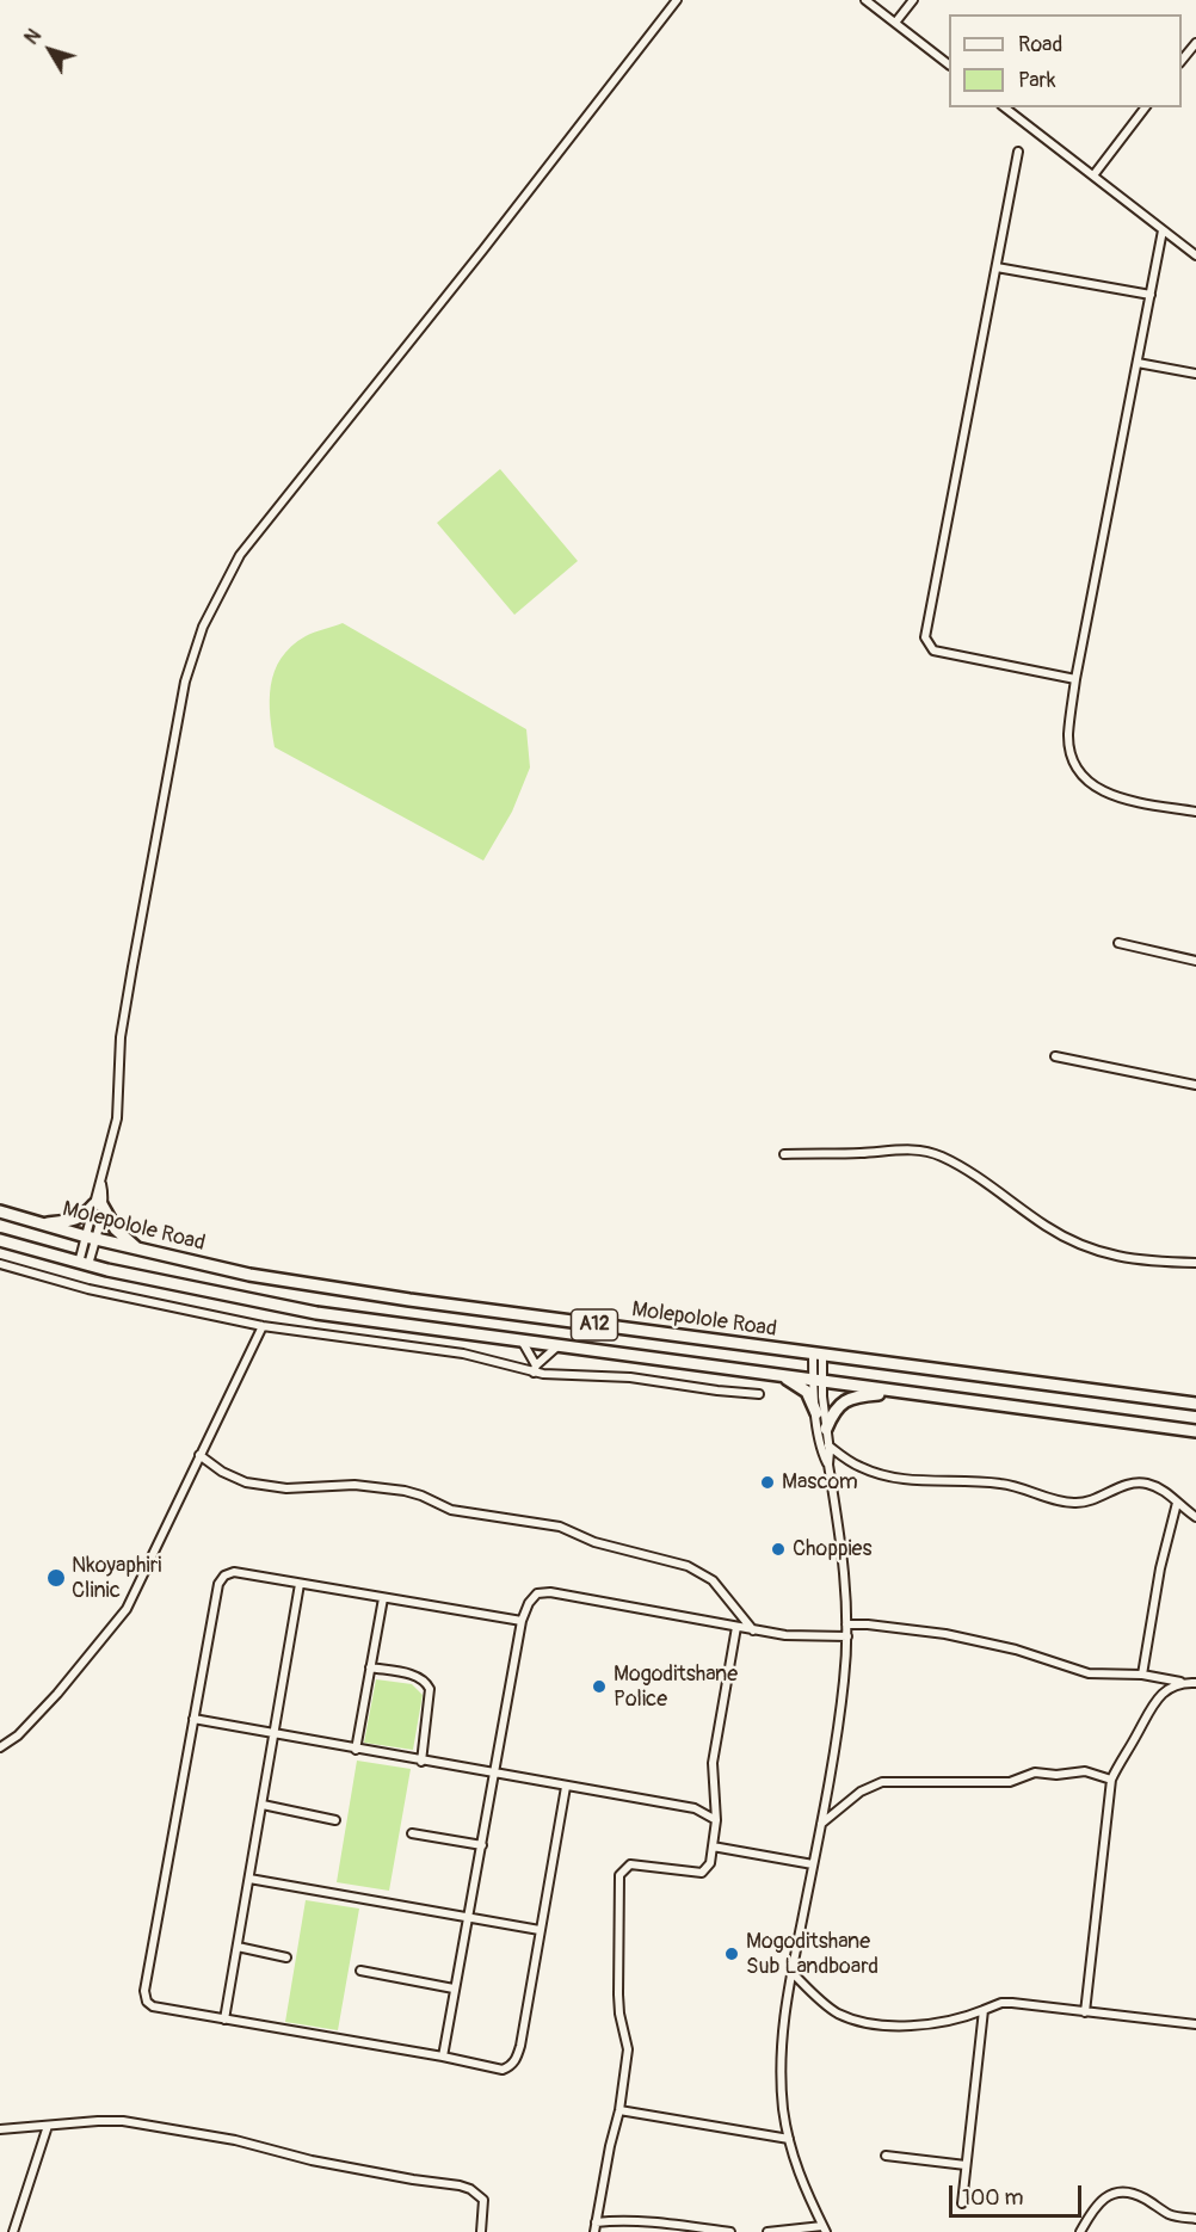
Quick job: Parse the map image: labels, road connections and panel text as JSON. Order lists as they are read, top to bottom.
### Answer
{
  "streets": {
    "main road": ["Molepolole Road", "A12"]
  },
  "places": [
    "Mascom",
    "Choppies",
    "Nkoyaphiri Clinic",
    "Mogoditshane Police",
    "Mogoditshane Sub Landboard"
  ],
  "legend": ["Road", "Park"],
  "scale_bar": "100 m",
  "north": "top left"
}
